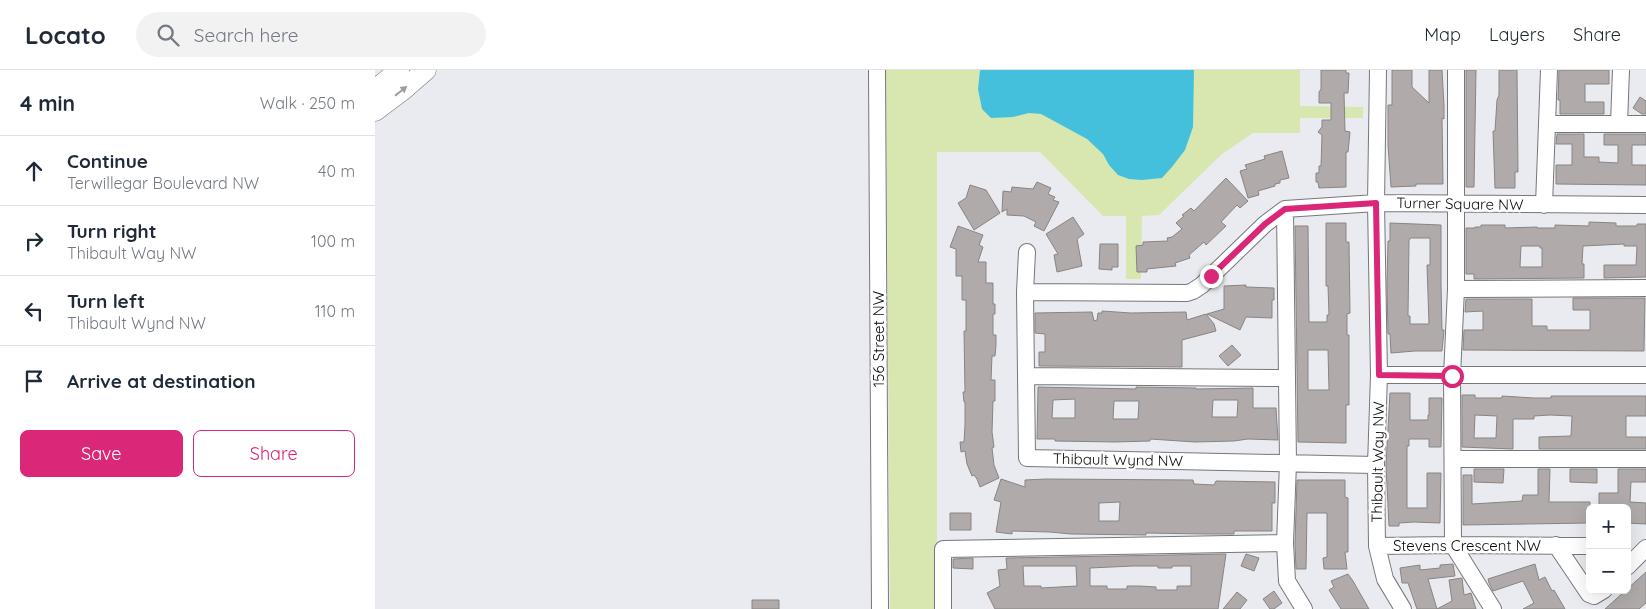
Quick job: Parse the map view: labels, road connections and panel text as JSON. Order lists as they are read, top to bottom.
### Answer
{
  "streets": {
    "street": [
      "Turner Square NW",
      "156 Street NW",
      "Thibault Wynd NW",
      "Thibault Way NW",
      "Stevens Crescent NW"
    ]
  },
  "crossings": [
    ["Turner Square NW", "Thibault Way NW"],
    ["Thibault Wynd NW", "Thibault Way NW"],
    ["Thibault Way NW", "Stevens Crescent NW"]
  ],
  "page": {
    "header": "Locato",
    "search": "Search here",
    "nav": ["Map", "Layers", "Share"],
    "heading": ["4 min", "Walk · 250 m"],
    "list": [
      ["Continue", "Terwillegar Boulevard NW", "40 m"],
      ["Turn right", "Thibault Way NW", "100 m"],
      ["Turn left", "Thibault Wynd NW", "110 m"],
      "Arrive at destination"
    ],
    "buttons": ["Save", "Share"],
    "map_buttons": ["+", "−"]
  }
}
